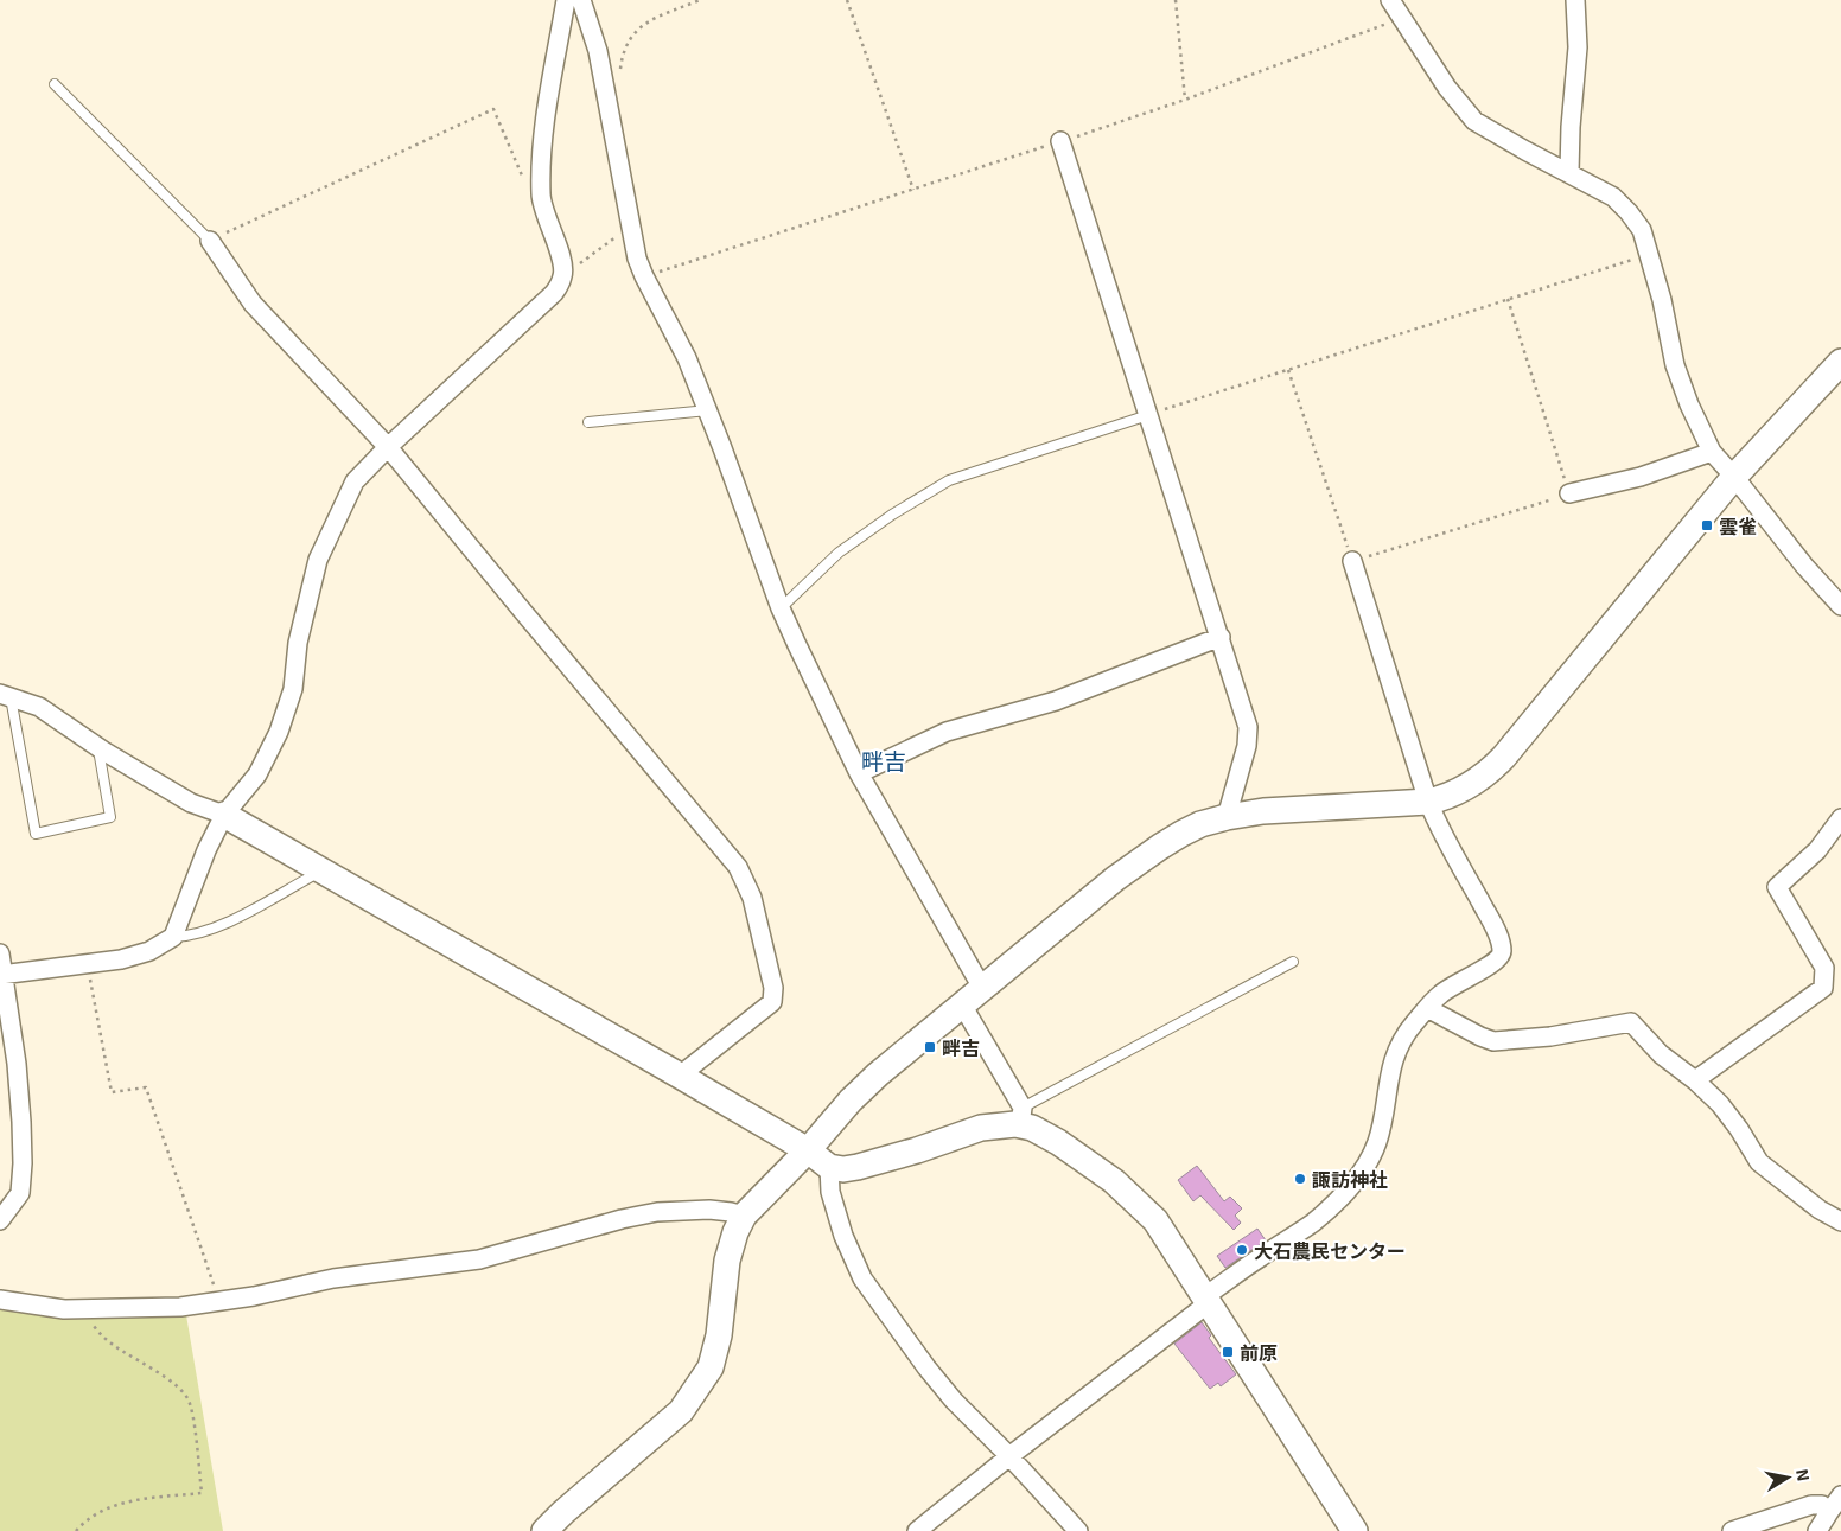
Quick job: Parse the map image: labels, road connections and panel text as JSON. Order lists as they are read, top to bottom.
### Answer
{
  "districts": ["畔吉"],
  "places": {
    "transit": ["雲雀", "畔吉", "前原"],
    "other": ["諏訪神社", "大石農民センター"]
  },
  "north": "right"
}
